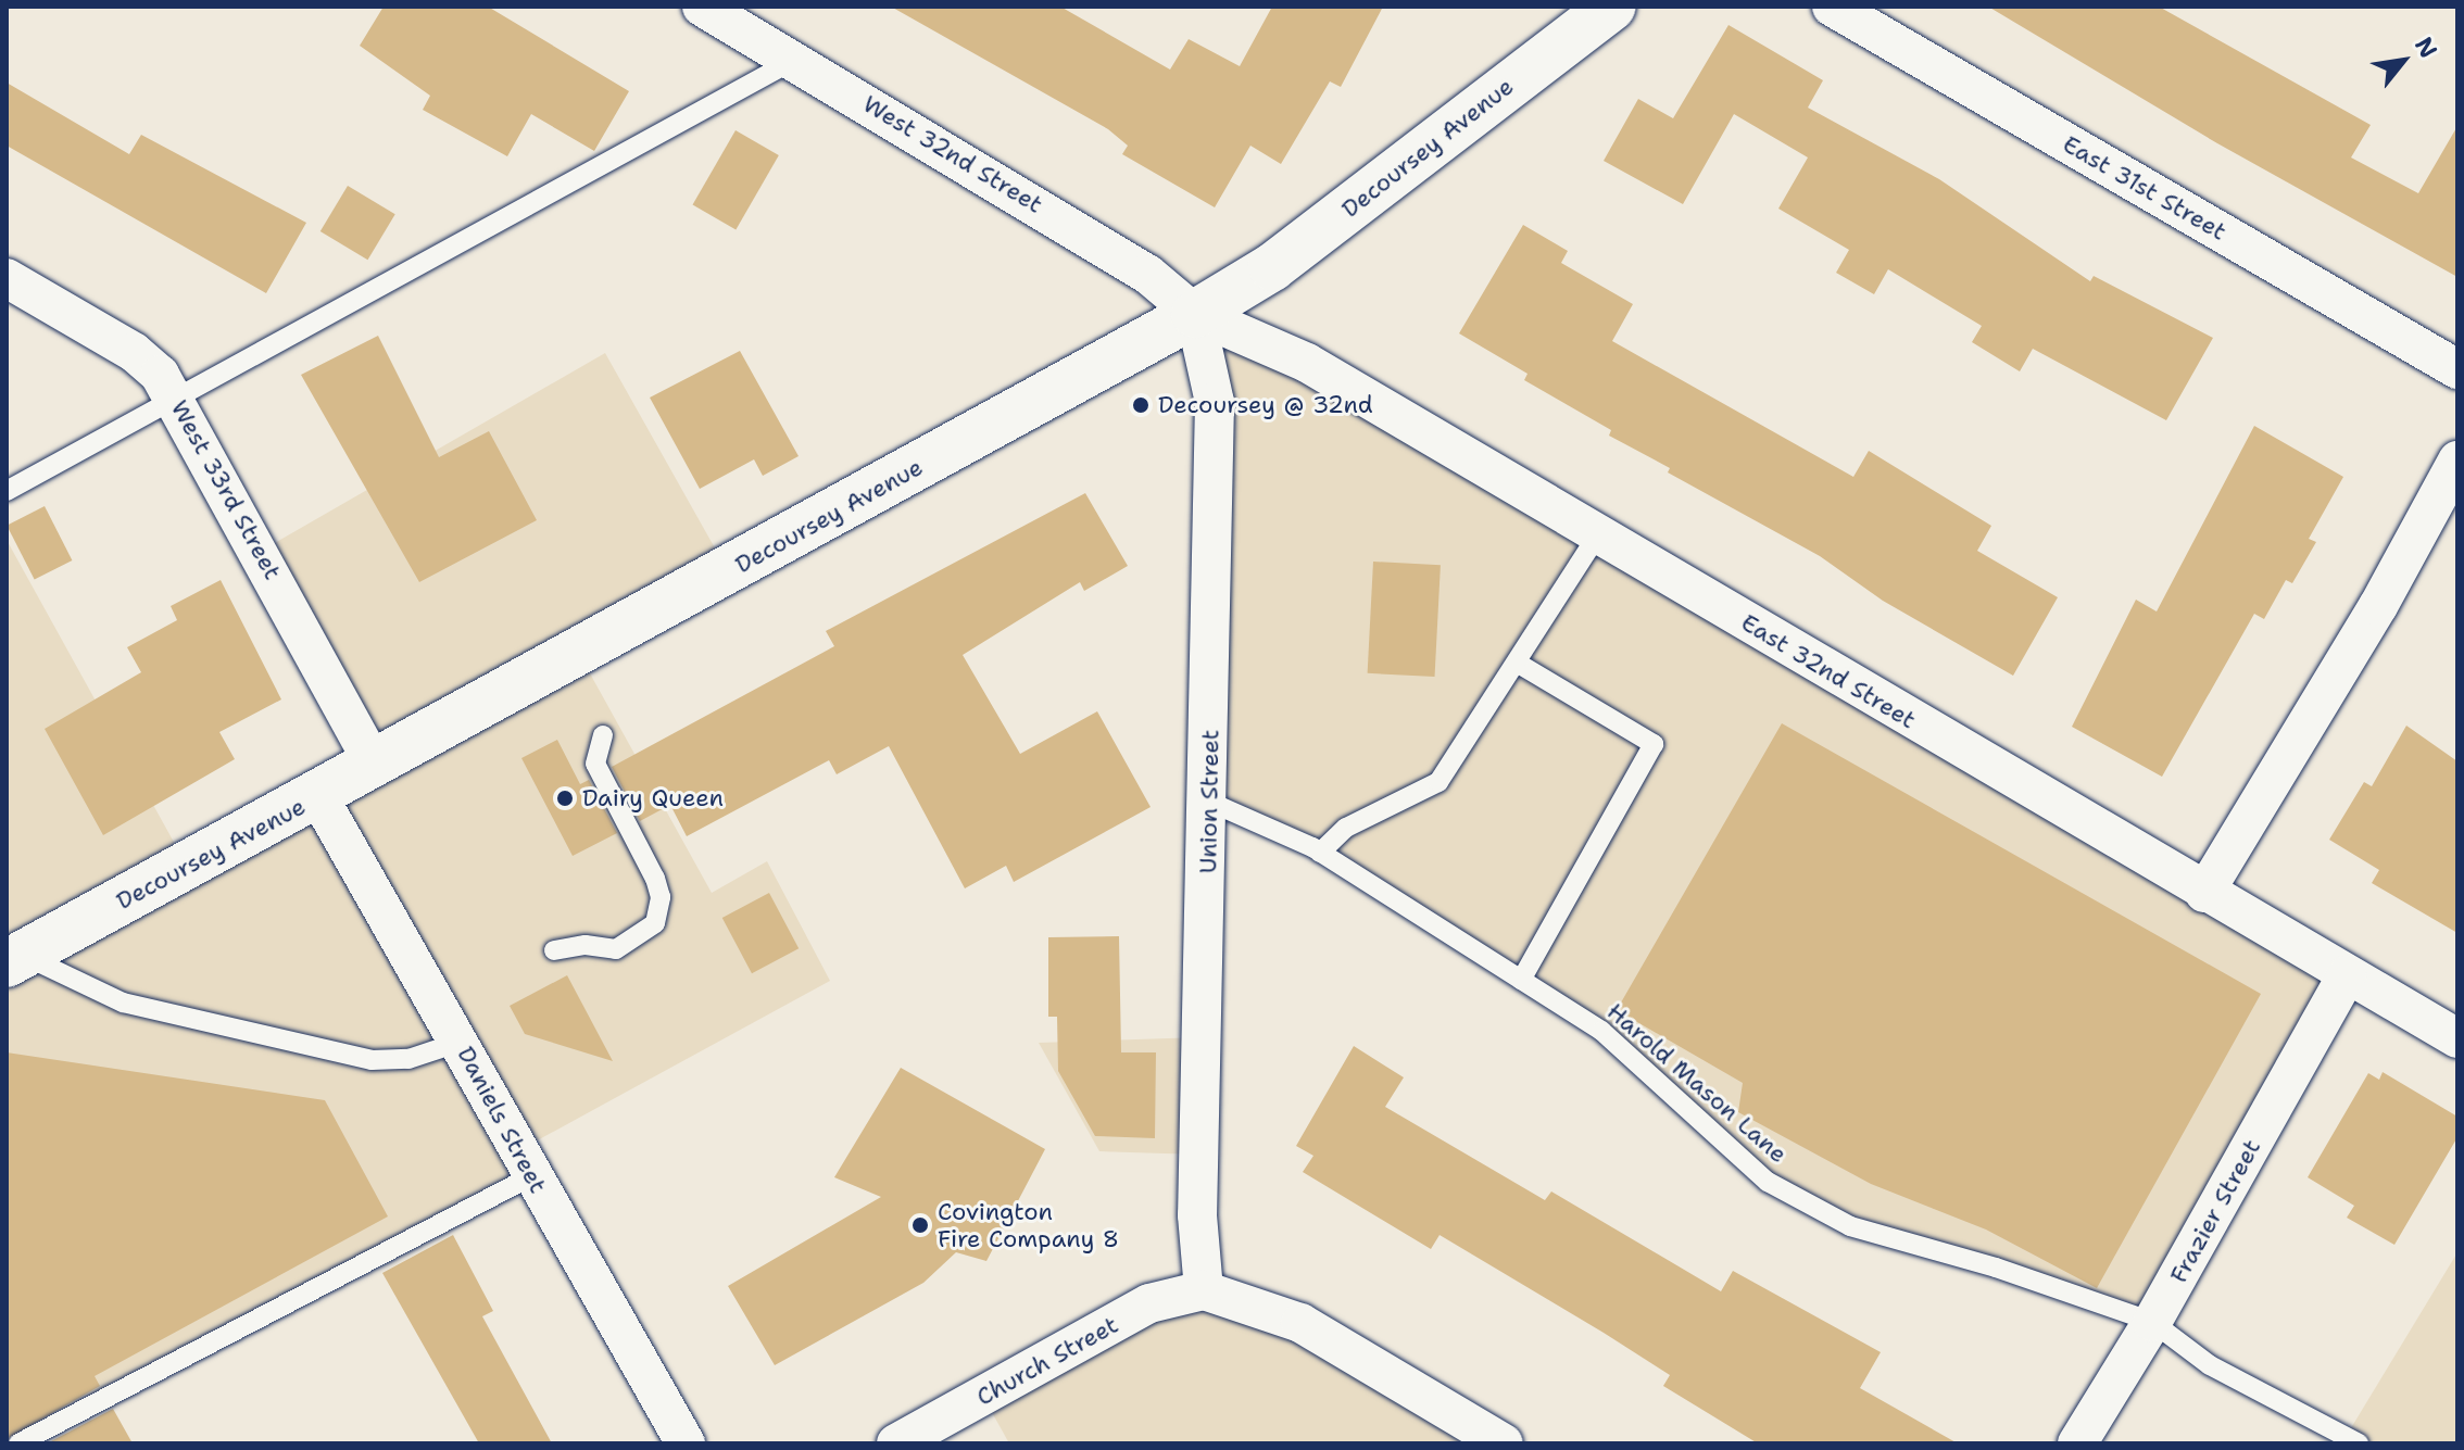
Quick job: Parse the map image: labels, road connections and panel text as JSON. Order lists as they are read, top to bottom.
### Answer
{
  "streets": {
    "main road": ["Decoursey Avenue"],
    "street": [
      "West 32nd Street",
      "East 31st Street",
      "West 33rd Street",
      "East 32nd Street",
      "Union Street",
      "Daniels Street",
      "Frazier Street",
      "Church Street"
    ],
    "lane": ["Harold Mason Lane"]
  },
  "crossings": [
    ["Decoursey Avenue", "West 32nd Street"],
    ["Decoursey Avenue", "West 33rd Street"],
    ["Decoursey Avenue", "East 32nd Street"],
    ["Decoursey Avenue", "Union Street"],
    ["Decoursey Avenue", "Daniels Street"],
    ["West 32nd Street", "East 32nd Street"],
    ["West 32nd Street", "Union Street"],
    ["East 32nd Street", "Union Street"],
    ["East 32nd Street", "Frazier Street"],
    ["Union Street", "Harold Mason Lane"],
    ["Union Street", "Church Street"],
    ["Harold Mason Lane", "Frazier Street"]
  ],
  "places": ["Decoursey @ 32nd", "Dairy Queen", "Covington Fire Company 8"],
  "north": "top right"
}
